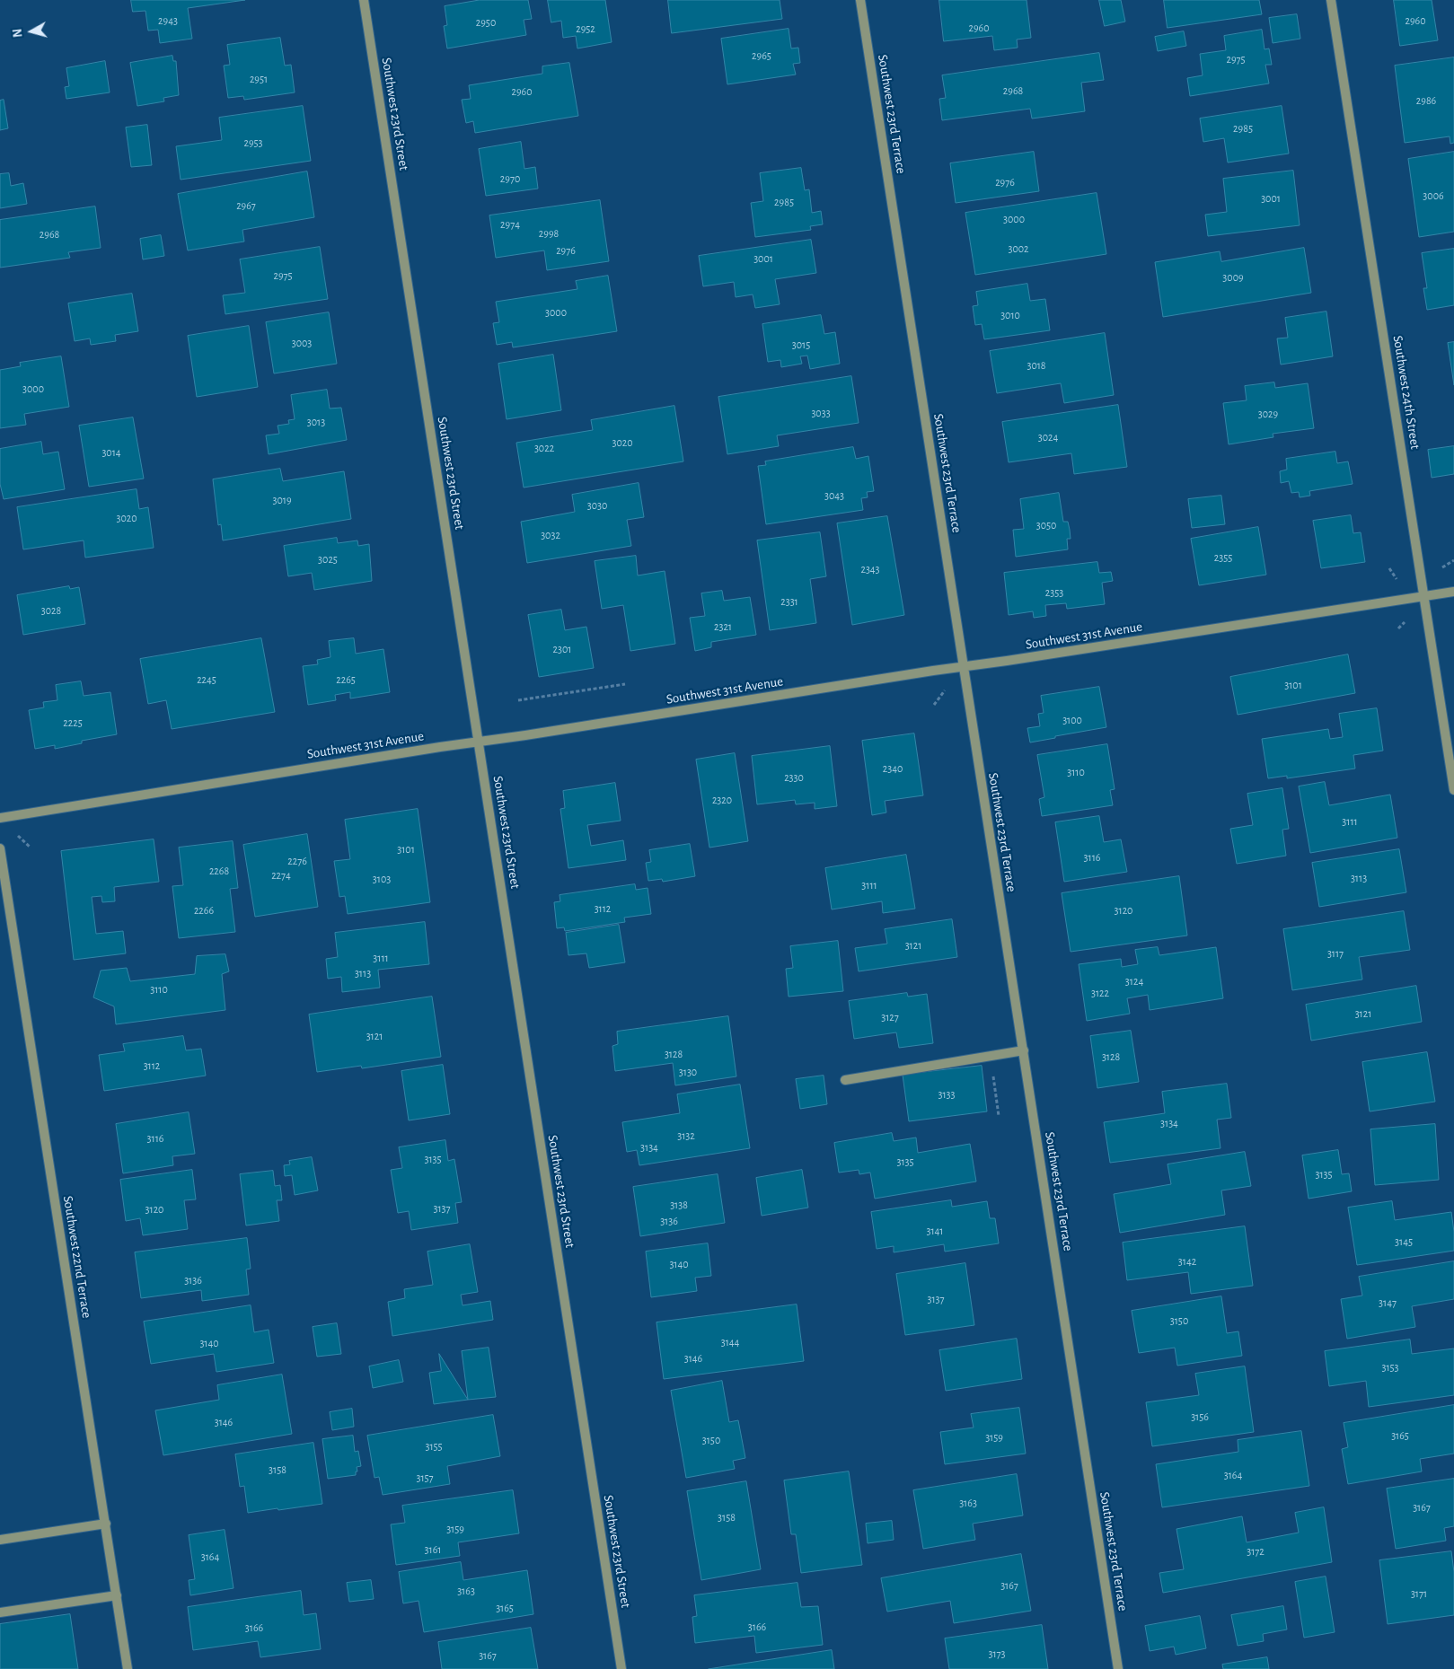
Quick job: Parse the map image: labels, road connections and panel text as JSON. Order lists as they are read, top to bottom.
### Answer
{
  "streets": {
    "street": [
      "Southwest 23rd Street",
      "Southwest 23rd Terrace",
      "Southwest 24th Street",
      "Southwest 31st Avenue",
      "Southwest 22nd Terrace"
    ]
  },
  "crossings": [
    ["Southwest 23rd Street", "Southwest 31st Avenue"],
    ["Southwest 23rd Terrace", "Southwest 31st Avenue"],
    ["Southwest 24th Street", "Southwest 31st Avenue"]
  ],
  "house_numbers": [
    "2943",
    "2960",
    "2950",
    "2960",
    "2952",
    "2965",
    "2975",
    "2951",
    "2968",
    "2960",
    "2986",
    "2985",
    "2953",
    "2970",
    "2976",
    "3006",
    "3001",
    "2985",
    "2967",
    "3000",
    "2974",
    "2998",
    "2968",
    "3002",
    "2976",
    "3001",
    "2975",
    "3009",
    "3000",
    "3010",
    "3003",
    "3015",
    "3018",
    "3000",
    "3033",
    "3029",
    "3013",
    "3024",
    "3020",
    "3022",
    "3014",
    "3043",
    "3019",
    "3030",
    "3020",
    "3050",
    "3032",
    "2355",
    "3025",
    "2343",
    "2353",
    "2331",
    "3028",
    "2321",
    "2301",
    "2245",
    "2265",
    "3101",
    "3100",
    "2225",
    "2340",
    "3110",
    "2330",
    "2320",
    "3111",
    "3101",
    "3116",
    "2276",
    "2268",
    "2274",
    "3113",
    "3103",
    "3111",
    "3112",
    "2266",
    "3120",
    "3121",
    "3117",
    "3111",
    "3113",
    "3124",
    "3110",
    "3122",
    "3121",
    "3127",
    "3121",
    "3128",
    "3128",
    "3112",
    "3130",
    "3133",
    "3134",
    "3132",
    "3116",
    "3134",
    "3135",
    "3135",
    "3135",
    "3138",
    "3137",
    "3120",
    "3136",
    "3141",
    "3145",
    "3142",
    "3140",
    "3136",
    "3137",
    "3147",
    "3150",
    "3144",
    "3140",
    "3146",
    "3153",
    "3156",
    "3146",
    "3165",
    "3159",
    "3150",
    "3155",
    "3158",
    "3164",
    "3157",
    "3163",
    "3167",
    "3158",
    "3159",
    "3161",
    "3172",
    "3164",
    "3167",
    "3163",
    "3171",
    "3165",
    "3166",
    "3166",
    "3173",
    "3167"
  ],
  "north": "left"
}
